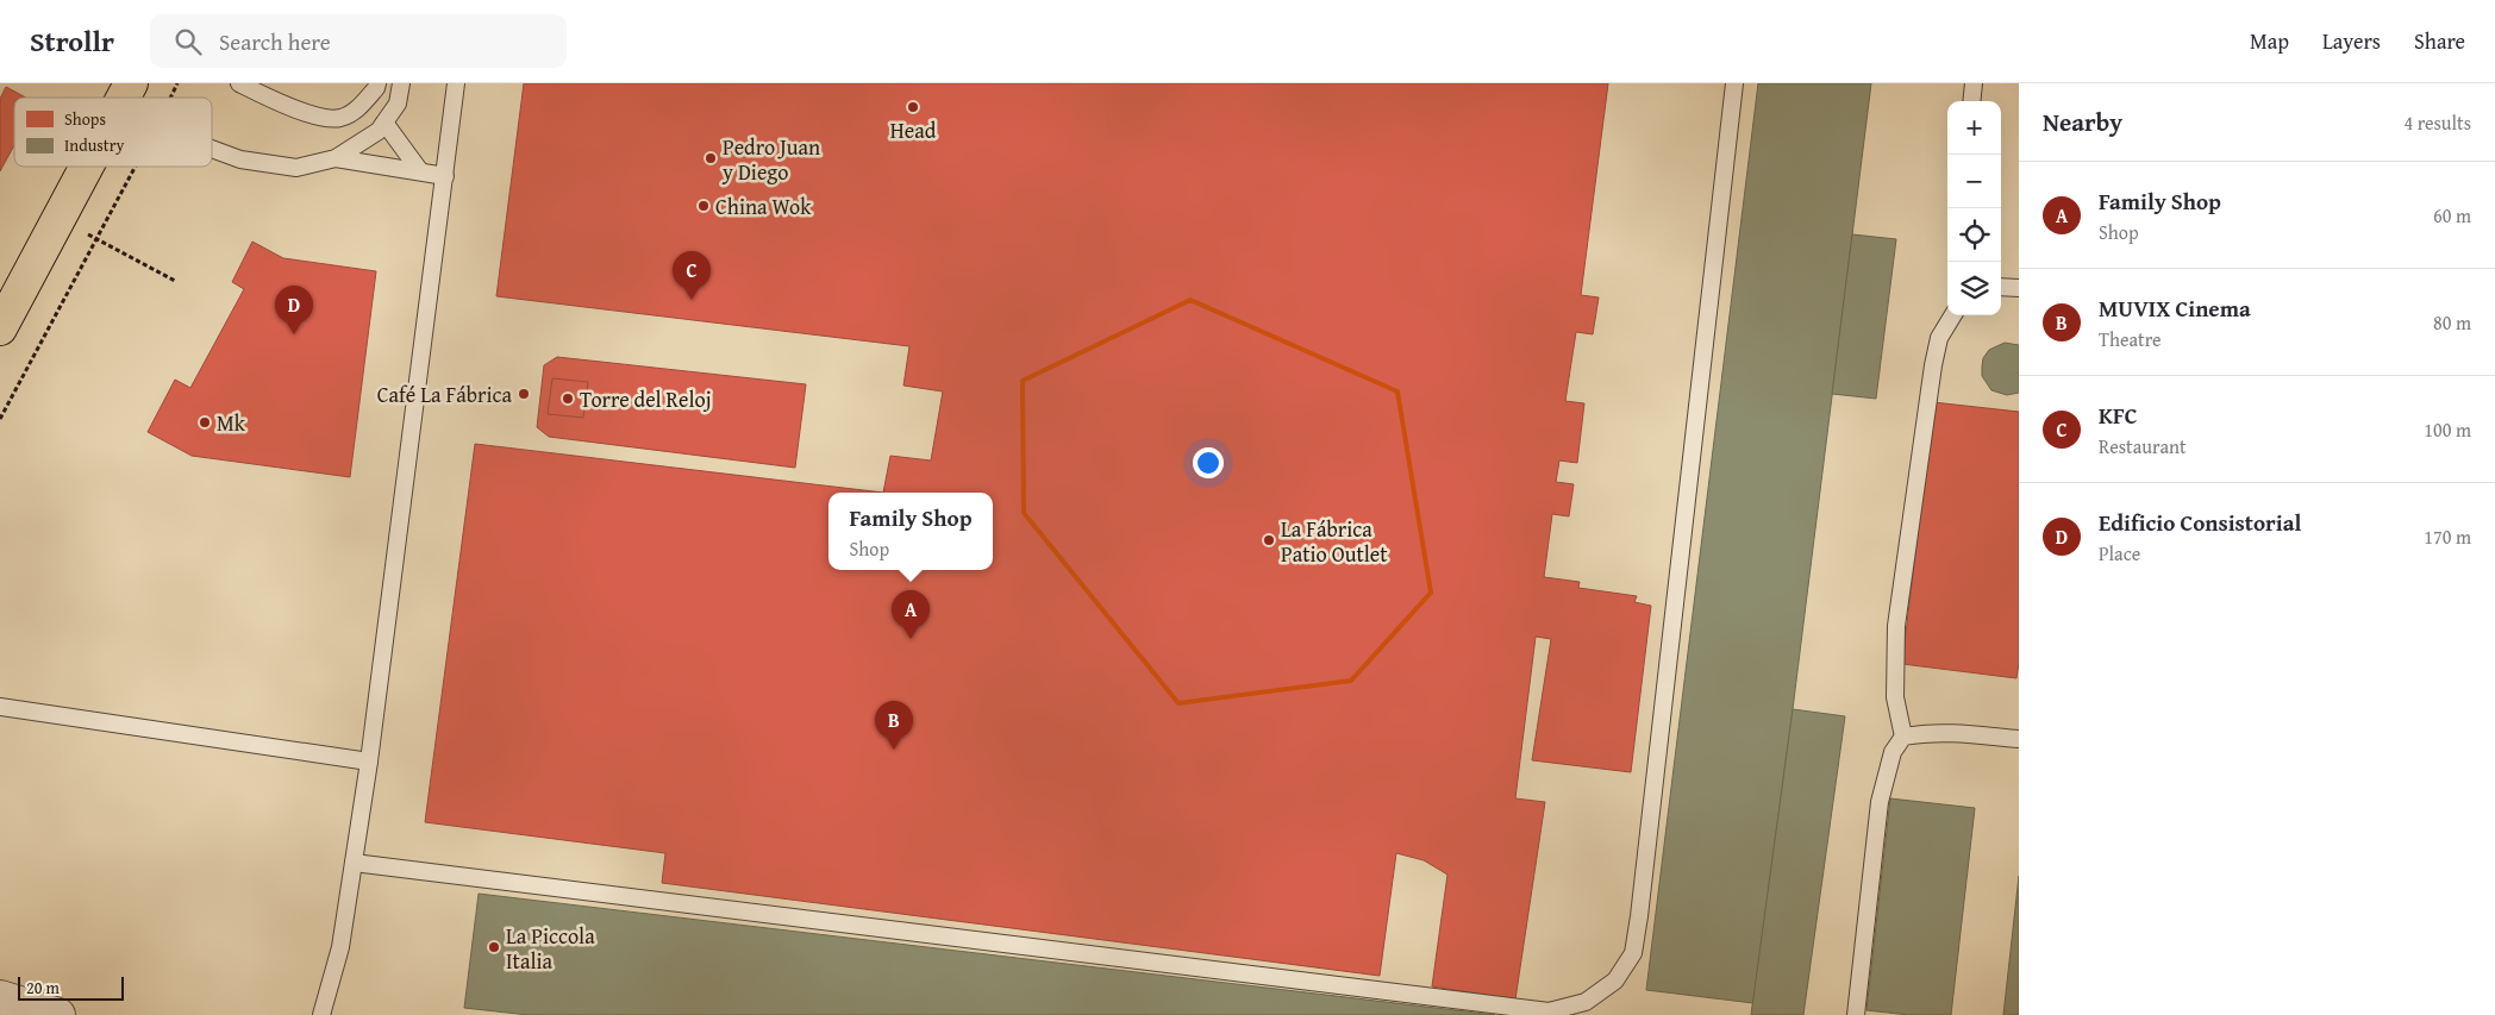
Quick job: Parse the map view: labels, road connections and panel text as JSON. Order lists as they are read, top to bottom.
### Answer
{
  "places": [
    "Head",
    "Pedro Juan y Diego",
    "China Wok",
    "Café La Fábrica",
    "Torre del Reloj",
    "Mk",
    "La Fábrica Patio Outlet",
    "La Piccola Italia"
  ],
  "legend": ["Shops", "Industry"],
  "scale_bar": "20 m",
  "page": {
    "header": "Strollr",
    "search": "Search here",
    "nav": ["Map", "Layers", "Share"],
    "heading": ["Nearby", "4 results"],
    "map_buttons": ["+", "−"],
    "list": [
      {
        "mark": "A",
        "name": "Family Shop",
        "note": "Shop",
        "value": "60 m"
      },
      {
        "mark": "B",
        "name": "MUVIX Cinema",
        "note": "Theatre",
        "value": "80 m"
      },
      {
        "mark": "C",
        "name": "KFC",
        "note": "Restaurant",
        "value": "100 m"
      },
      {
        "mark": "D",
        "name": "Edificio Consistorial",
        "note": "Place",
        "value": "170 m"
      }
    ],
    "pins": [
      "C",
      "D",
      "A",
      "B"
    ],
    "popup": ["Family Shop", "Shop"],
    "scale": "20 m"
  }
}
